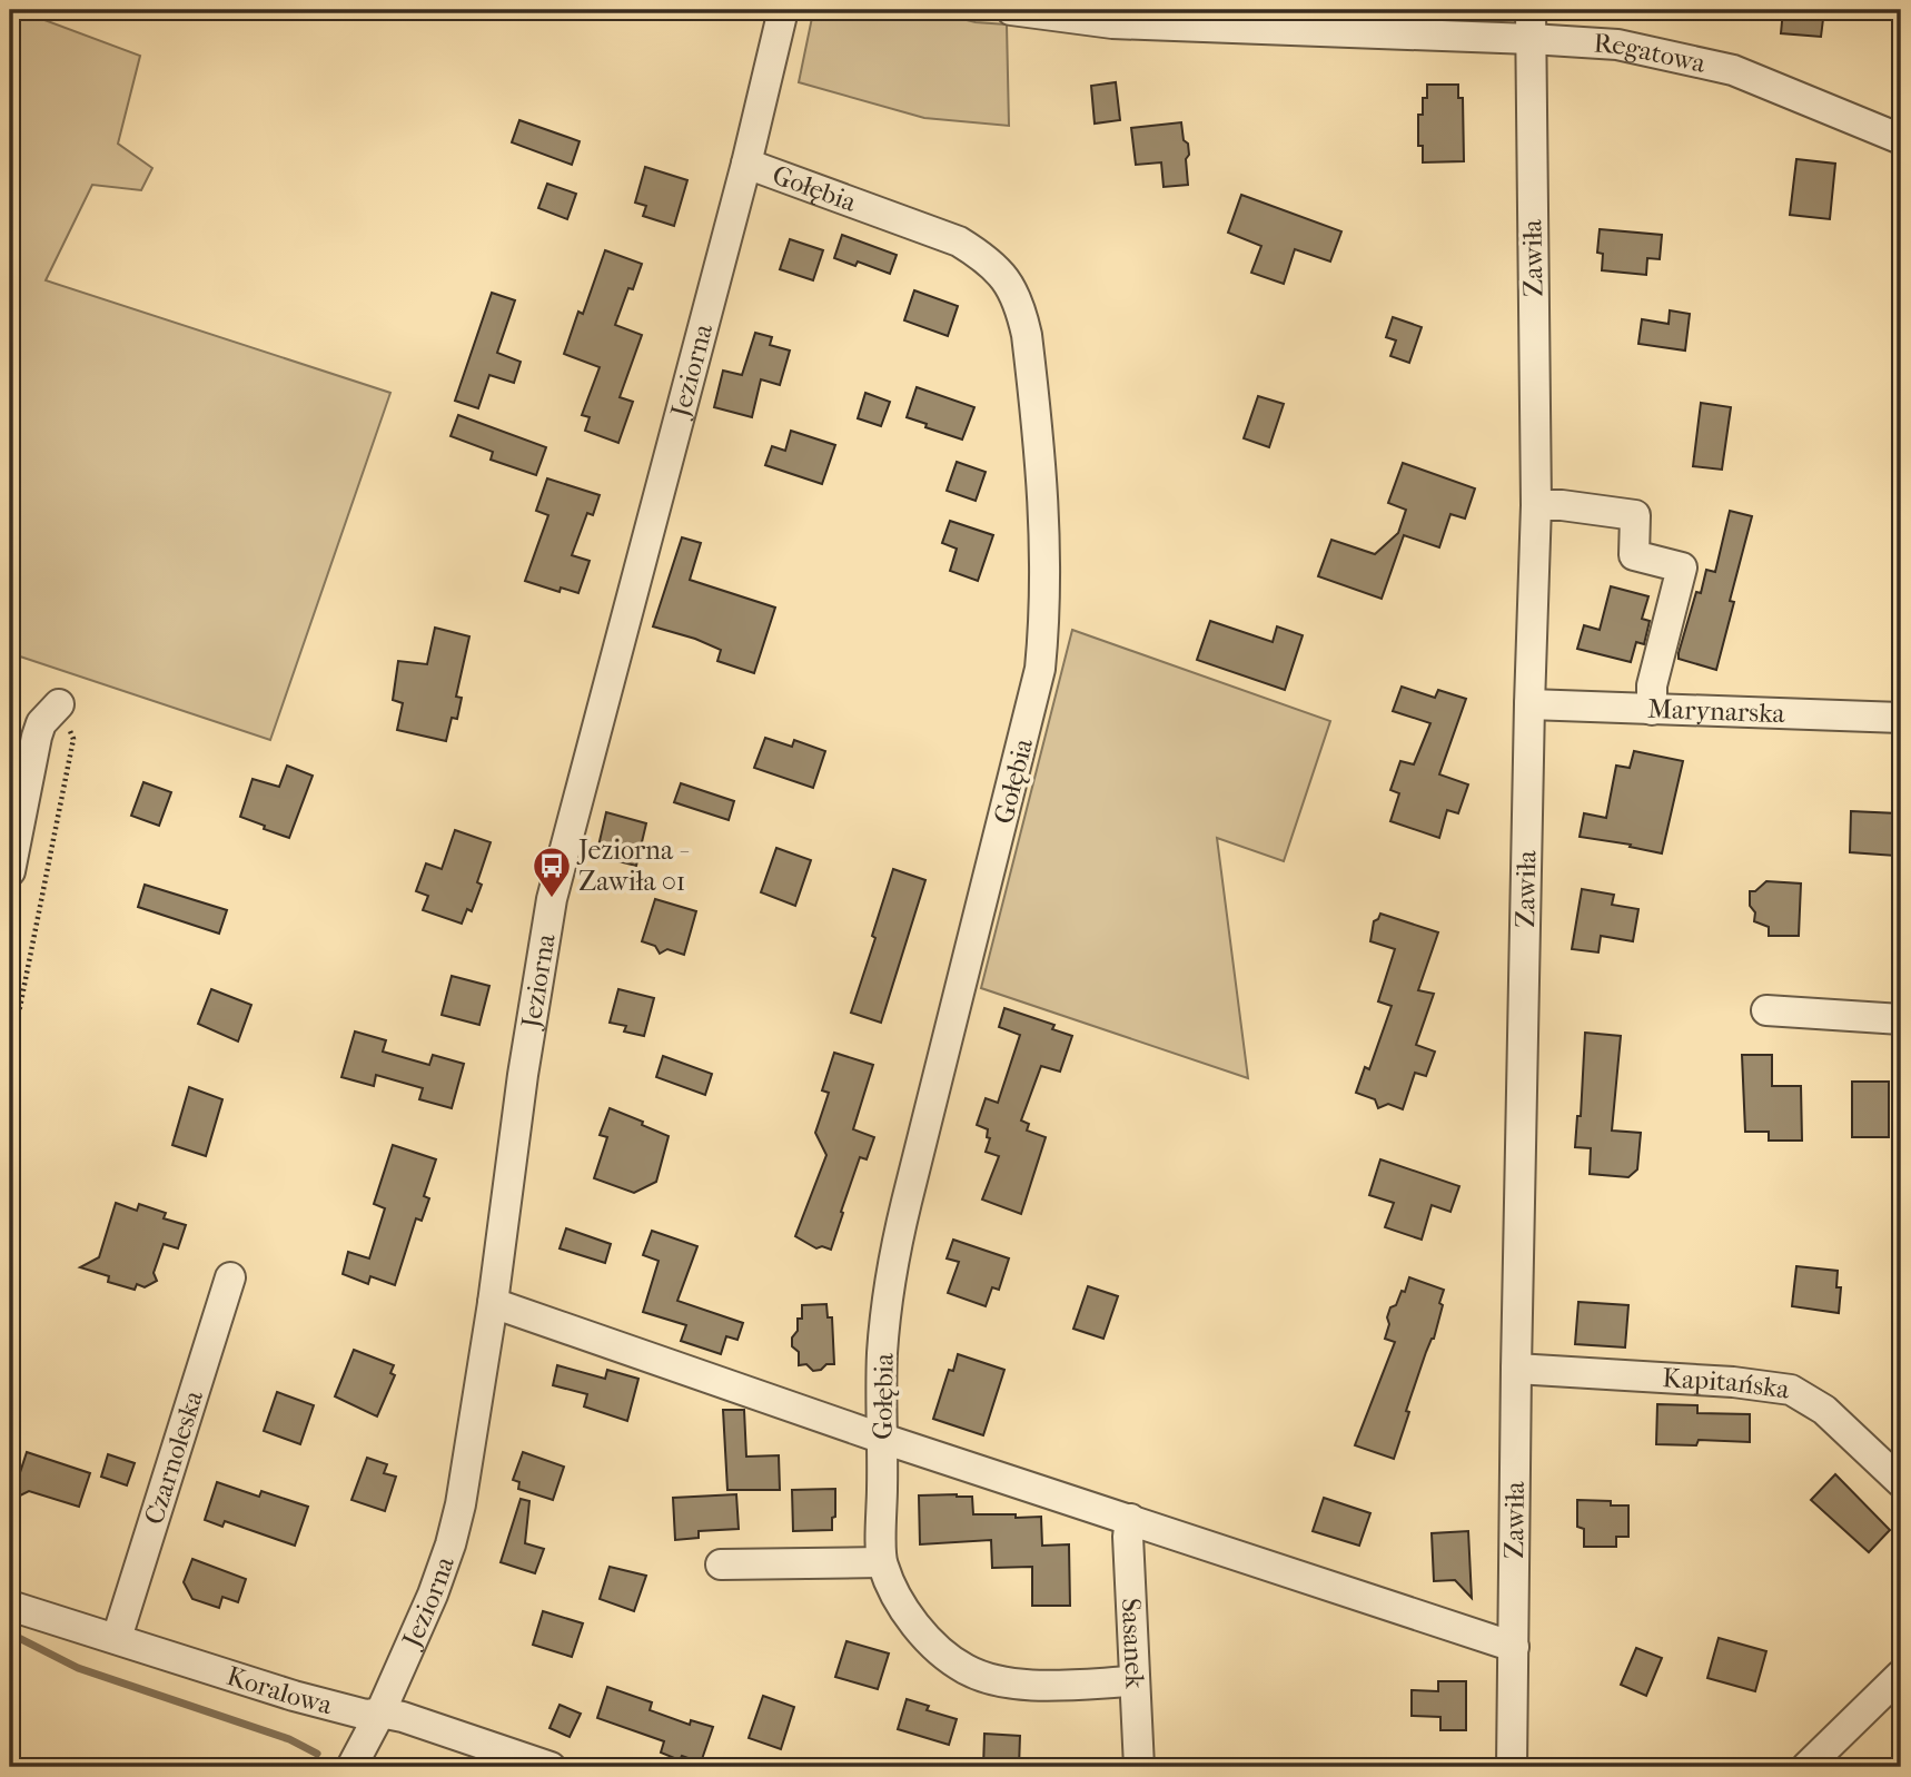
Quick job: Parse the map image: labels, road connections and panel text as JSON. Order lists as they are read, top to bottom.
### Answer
{
  "streets": {
    "street": [
      "Regatowa",
      "Gołębia",
      "Zawiła",
      "Jeziorna",
      "Marynarska",
      "Kapitańska",
      "Czarnoleska",
      "Sasanek",
      "Koralowa"
    ]
  },
  "crossings": [
    ["Regatowa", "Zawiła"],
    ["Gołębia", "Jeziorna"],
    ["Gołębia", "Sasanek"],
    ["Zawiła", "Marynarska"],
    ["Zawiła", "Kapitańska"],
    ["Jeziorna", "Koralowa"],
    ["Czarnoleska", "Koralowa"]
  ],
  "places": {
    "bus stop": ["Jeziorna - Zawiła 01"]
  }
}
